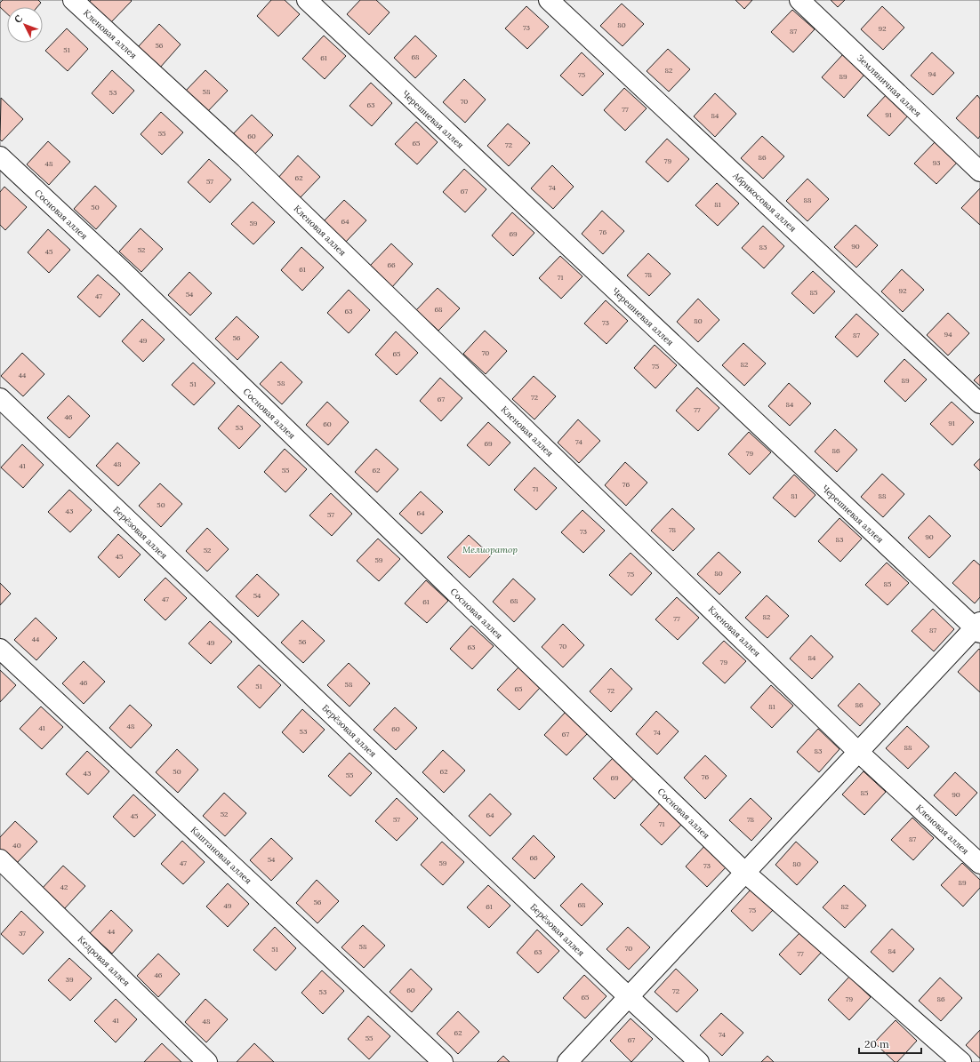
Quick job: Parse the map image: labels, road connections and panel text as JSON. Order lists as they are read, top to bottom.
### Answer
{
  "streets": {
    "street": [
      "Кленовая аллея",
      "Земляничная аллея",
      "Черешневая аллея",
      "Абрикосовая аллея",
      "Сосновая аллея",
      "Берёзовая аллея",
      "Каштановая аллея",
      "Кедровая аллея"
    ]
  },
  "parks": ["Мелиоратор"],
  "house_numbers": [
    "80",
    "73",
    "92",
    "87",
    "56",
    "51",
    "68",
    "61",
    "82",
    "94",
    "75",
    "89",
    "58",
    "53",
    "70",
    "63",
    "77",
    "91",
    "84",
    "55",
    "60",
    "65",
    "72",
    "86",
    "79",
    "93",
    "48",
    "62",
    "57",
    "74",
    "67",
    "88",
    "81",
    "50",
    "64",
    "59",
    "76",
    "69",
    "90",
    "83",
    "52",
    "45",
    "66",
    "61",
    "78",
    "71",
    "92",
    "85",
    "54",
    "47",
    "68",
    "63",
    "80",
    "73",
    "94",
    "87",
    "56",
    "49",
    "70",
    "65",
    "82",
    "75",
    "44",
    "89",
    "58",
    "51",
    "72",
    "67",
    "84",
    "77",
    "46",
    "91",
    "60",
    "53",
    "74",
    "69",
    "86",
    "79",
    "48",
    "41",
    "55",
    "62",
    "76",
    "71",
    "81",
    "88",
    "50",
    "43",
    "64",
    "57",
    "78",
    "73",
    "90",
    "83",
    "52",
    "45",
    "59",
    "80",
    "75",
    "85",
    "54",
    "47",
    "68",
    "61",
    "82",
    "77",
    "87",
    "44",
    "56",
    "49",
    "70",
    "63",
    "84",
    "79",
    "46",
    "58",
    "51",
    "65",
    "72",
    "86",
    "81",
    "48",
    "41",
    "60",
    "53",
    "74",
    "67",
    "88",
    "83",
    "50",
    "62",
    "43",
    "55",
    "76",
    "69",
    "85",
    "90",
    "52",
    "64",
    "45",
    "57",
    "78",
    "71",
    "87",
    "40",
    "66",
    "54",
    "47",
    "59",
    "80",
    "73",
    "89",
    "42",
    "56",
    "68",
    "49",
    "61",
    "82",
    "75",
    "44",
    "37",
    "58",
    "70",
    "51",
    "84",
    "63",
    "77",
    "46",
    "39",
    "60",
    "72",
    "53",
    "65",
    "79",
    "86",
    "41",
    "48",
    "62",
    "74",
    "55",
    "67"
  ],
  "scale_bar": "20 m",
  "north": "top left"
}
